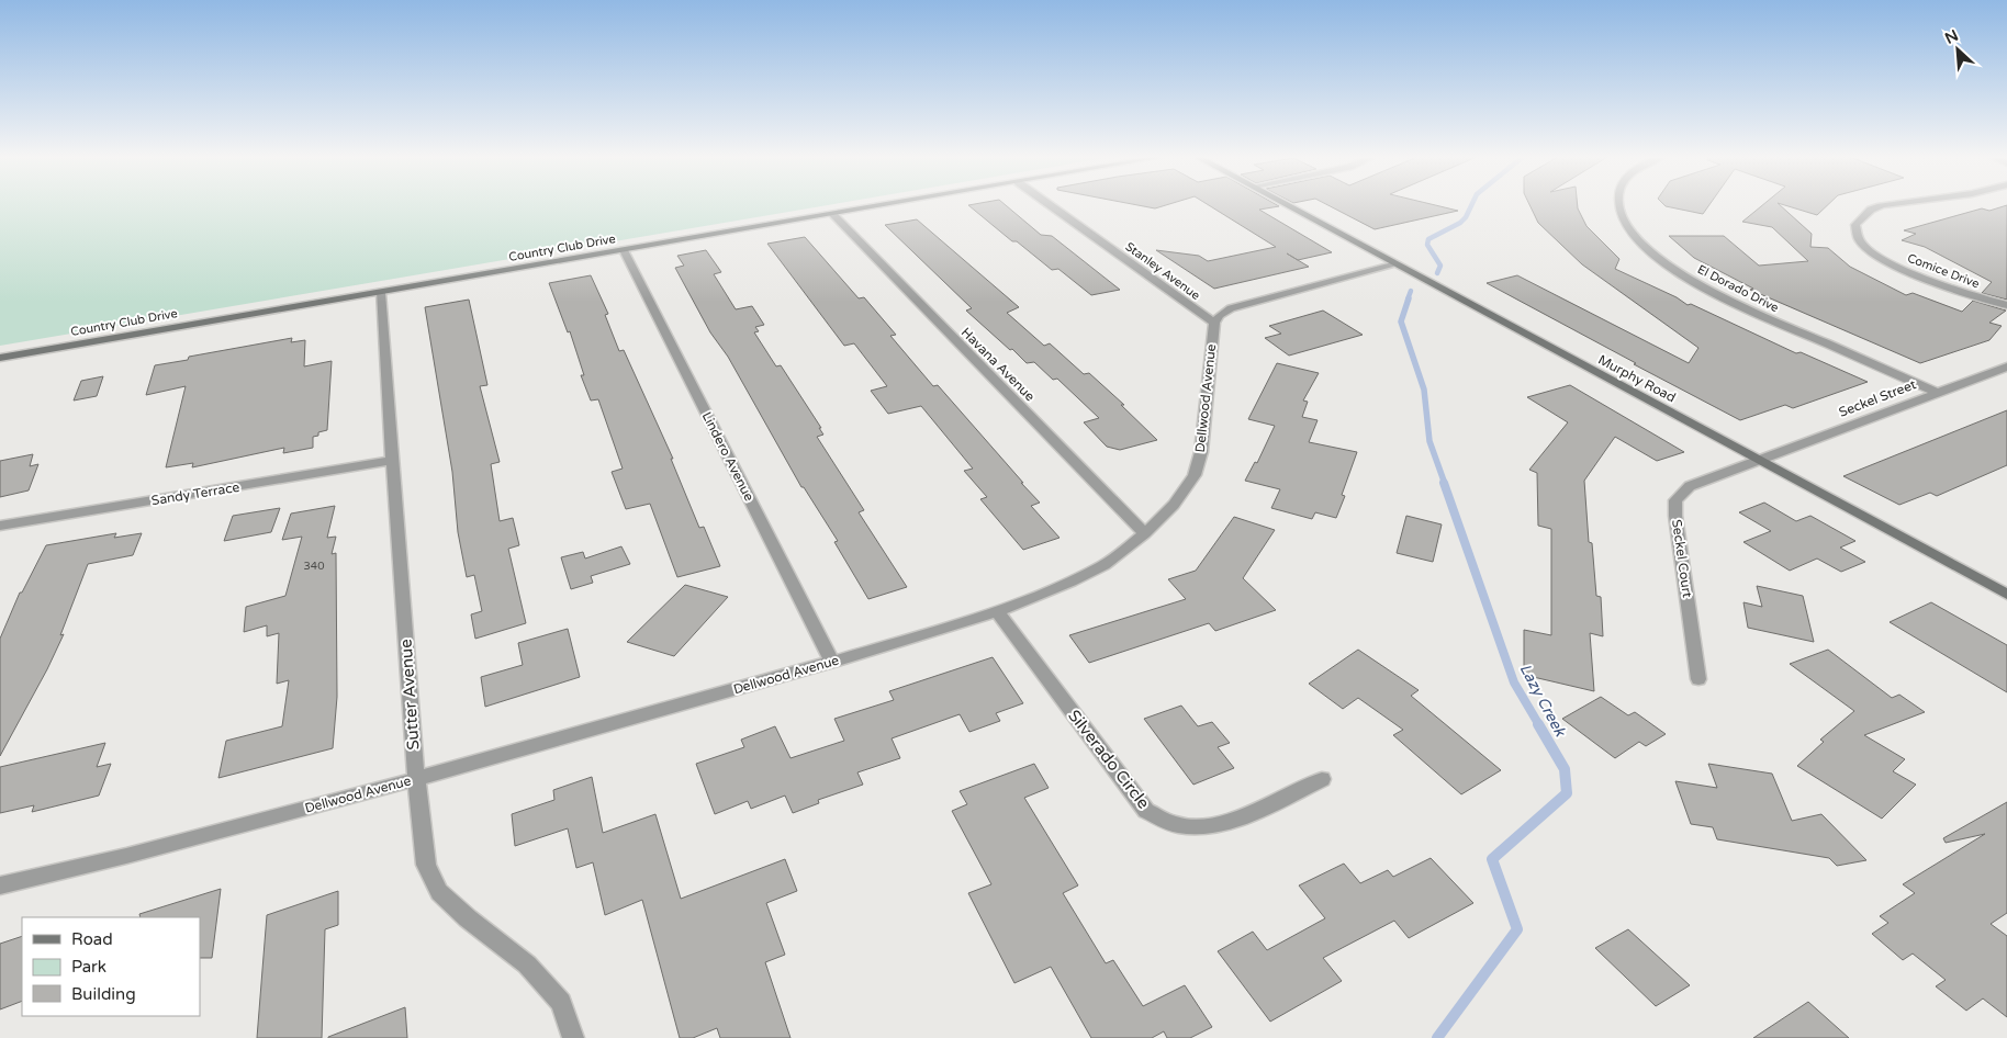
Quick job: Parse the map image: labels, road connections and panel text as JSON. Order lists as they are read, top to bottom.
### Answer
{
  "streets": {
    "street": [
      "Country Club Drive",
      "Stanley Avenue",
      "Comice Drive",
      "El Dorado Drive",
      "Havana Avenue",
      "Murphy Road",
      "Dellwood Avenue",
      "Seckel Street",
      "Lindero Avenue",
      "Sandy Terrace",
      "Seckel Court",
      "Sutter Avenue",
      "Silverado Circle"
    ]
  },
  "crossings": [
    ["Country Club Drive", "Havana Avenue"],
    ["Country Club Drive", "Lindero Avenue"],
    ["Country Club Drive", "Sutter Avenue"],
    ["Stanley Avenue", "Dellwood Avenue"],
    ["El Dorado Drive", "Seckel Street"],
    ["Havana Avenue", "Dellwood Avenue"],
    ["Murphy Road", "Seckel Street"],
    ["Murphy Road", "Seckel Court"],
    ["Dellwood Avenue", "Lindero Avenue"],
    ["Dellwood Avenue", "Sutter Avenue"],
    ["Dellwood Avenue", "Silverado Circle"],
    ["Seckel Street", "Seckel Court"],
    ["Sandy Terrace", "Sutter Avenue"]
  ],
  "water": ["Lazy Creek"],
  "house_numbers": ["340"],
  "legend": ["Road", "Park", "Building"],
  "north": "top left"
}
